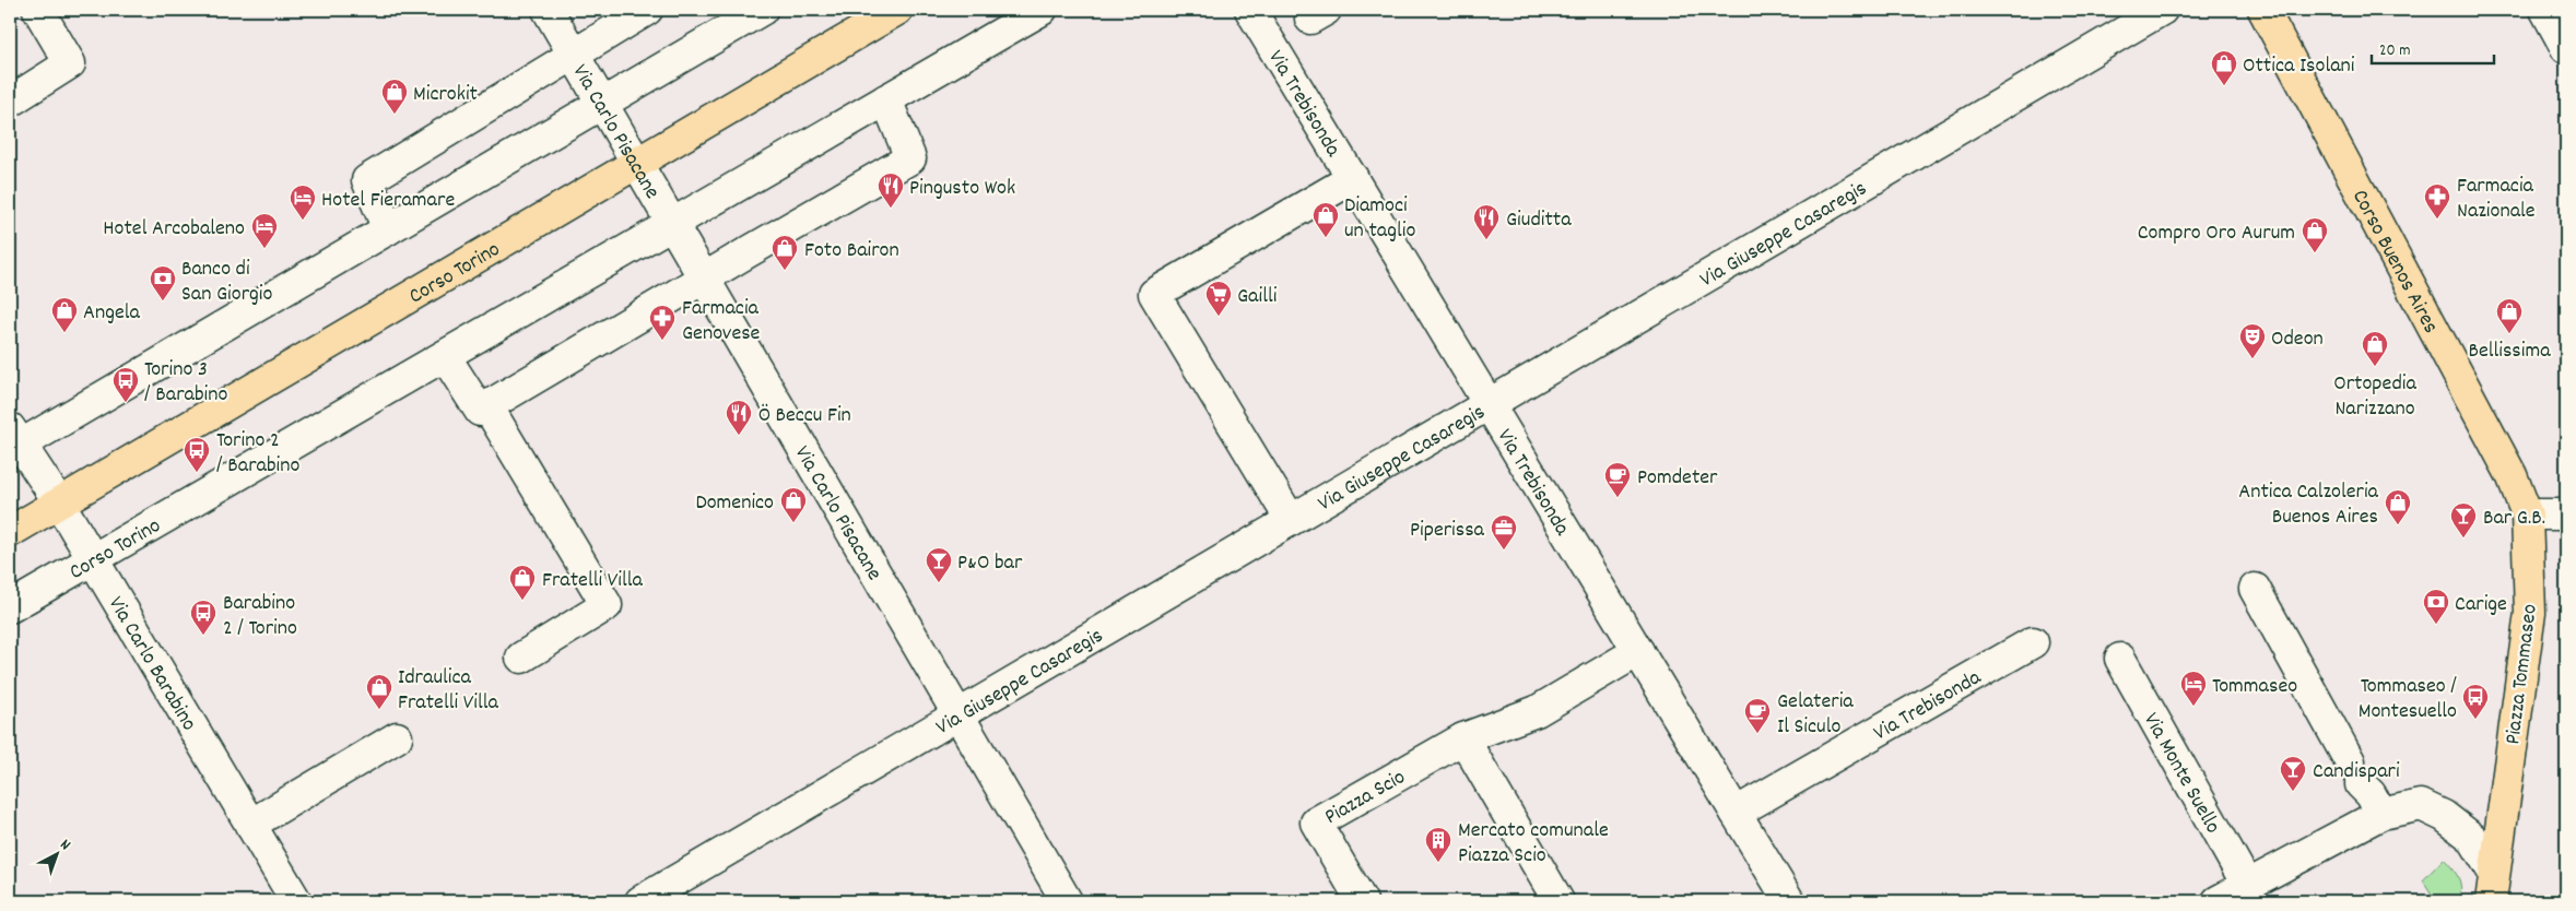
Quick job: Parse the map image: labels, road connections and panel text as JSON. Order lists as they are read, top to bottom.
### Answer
{
  "streets": {
    "main road": ["Corso Buenos Aires", "Corso Torino", "Piazza Tommaseo"],
    "street": [
      "Via Trebisonda",
      "Via Carlo Pisacane",
      "Via Giuseppe Casaregis",
      "Via Carlo Barabino",
      "Via Monte Suello",
      "Piazza Scio"
    ]
  },
  "crossings": [
    ["Via Trebisonda", "Via Giuseppe Casaregis"],
    ["Via Trebisonda", "Piazza Scio"],
    ["Via Carlo Pisacane", "Via Giuseppe Casaregis"],
    ["Via Carlo Pisacane", "Corso Torino"],
    ["Corso Buenos Aires", "Piazza Tommaseo"],
    ["Corso Torino", "Via Carlo Barabino"]
  ],
  "places": {
    "shop": [
      "Ottica Isolani",
      "Microkit",
      "Diamoci un taglio",
      "Compro Oro Aurum",
      "Foto Bairon",
      "Angela",
      "Bellissima",
      "Ortopedia Narizzano",
      "Domenico",
      "Antica Calzoleria Buenos Aires",
      "Fratelli Villa",
      "Idraulica Fratelli Villa"
    ],
    "restaurant": ["Pingusto Wok", "Giuditta", "Ö Beccu Fin"],
    "pharmacy": ["Farmacia Nazionale", "Farmacia Genovese"],
    "hotel": ["Hotel Fieramare", "Hotel Arcobaleno", "Tommaseo"],
    "bank": ["Banco di San Giorgio", "Carige"],
    "supermarket": ["Gailli"],
    "theatre": ["Odeon"],
    "bus stop": [
      "Torino 3 / Barabino",
      "Torino 2 / Barabino",
      "Barabino 2 / Torino",
      "Tommaseo / Montesuello"
    ],
    "cafe": ["Pomdeter", "Gelateria Il Siculo"],
    "bar": ["Bar G.B.", "P&O bar", "Candispari"],
    "office": ["Piperissa"],
    "building": ["Mercato comunale Piazza Scio"]
  },
  "scale_bar": "20 m",
  "north": "top right"
}
